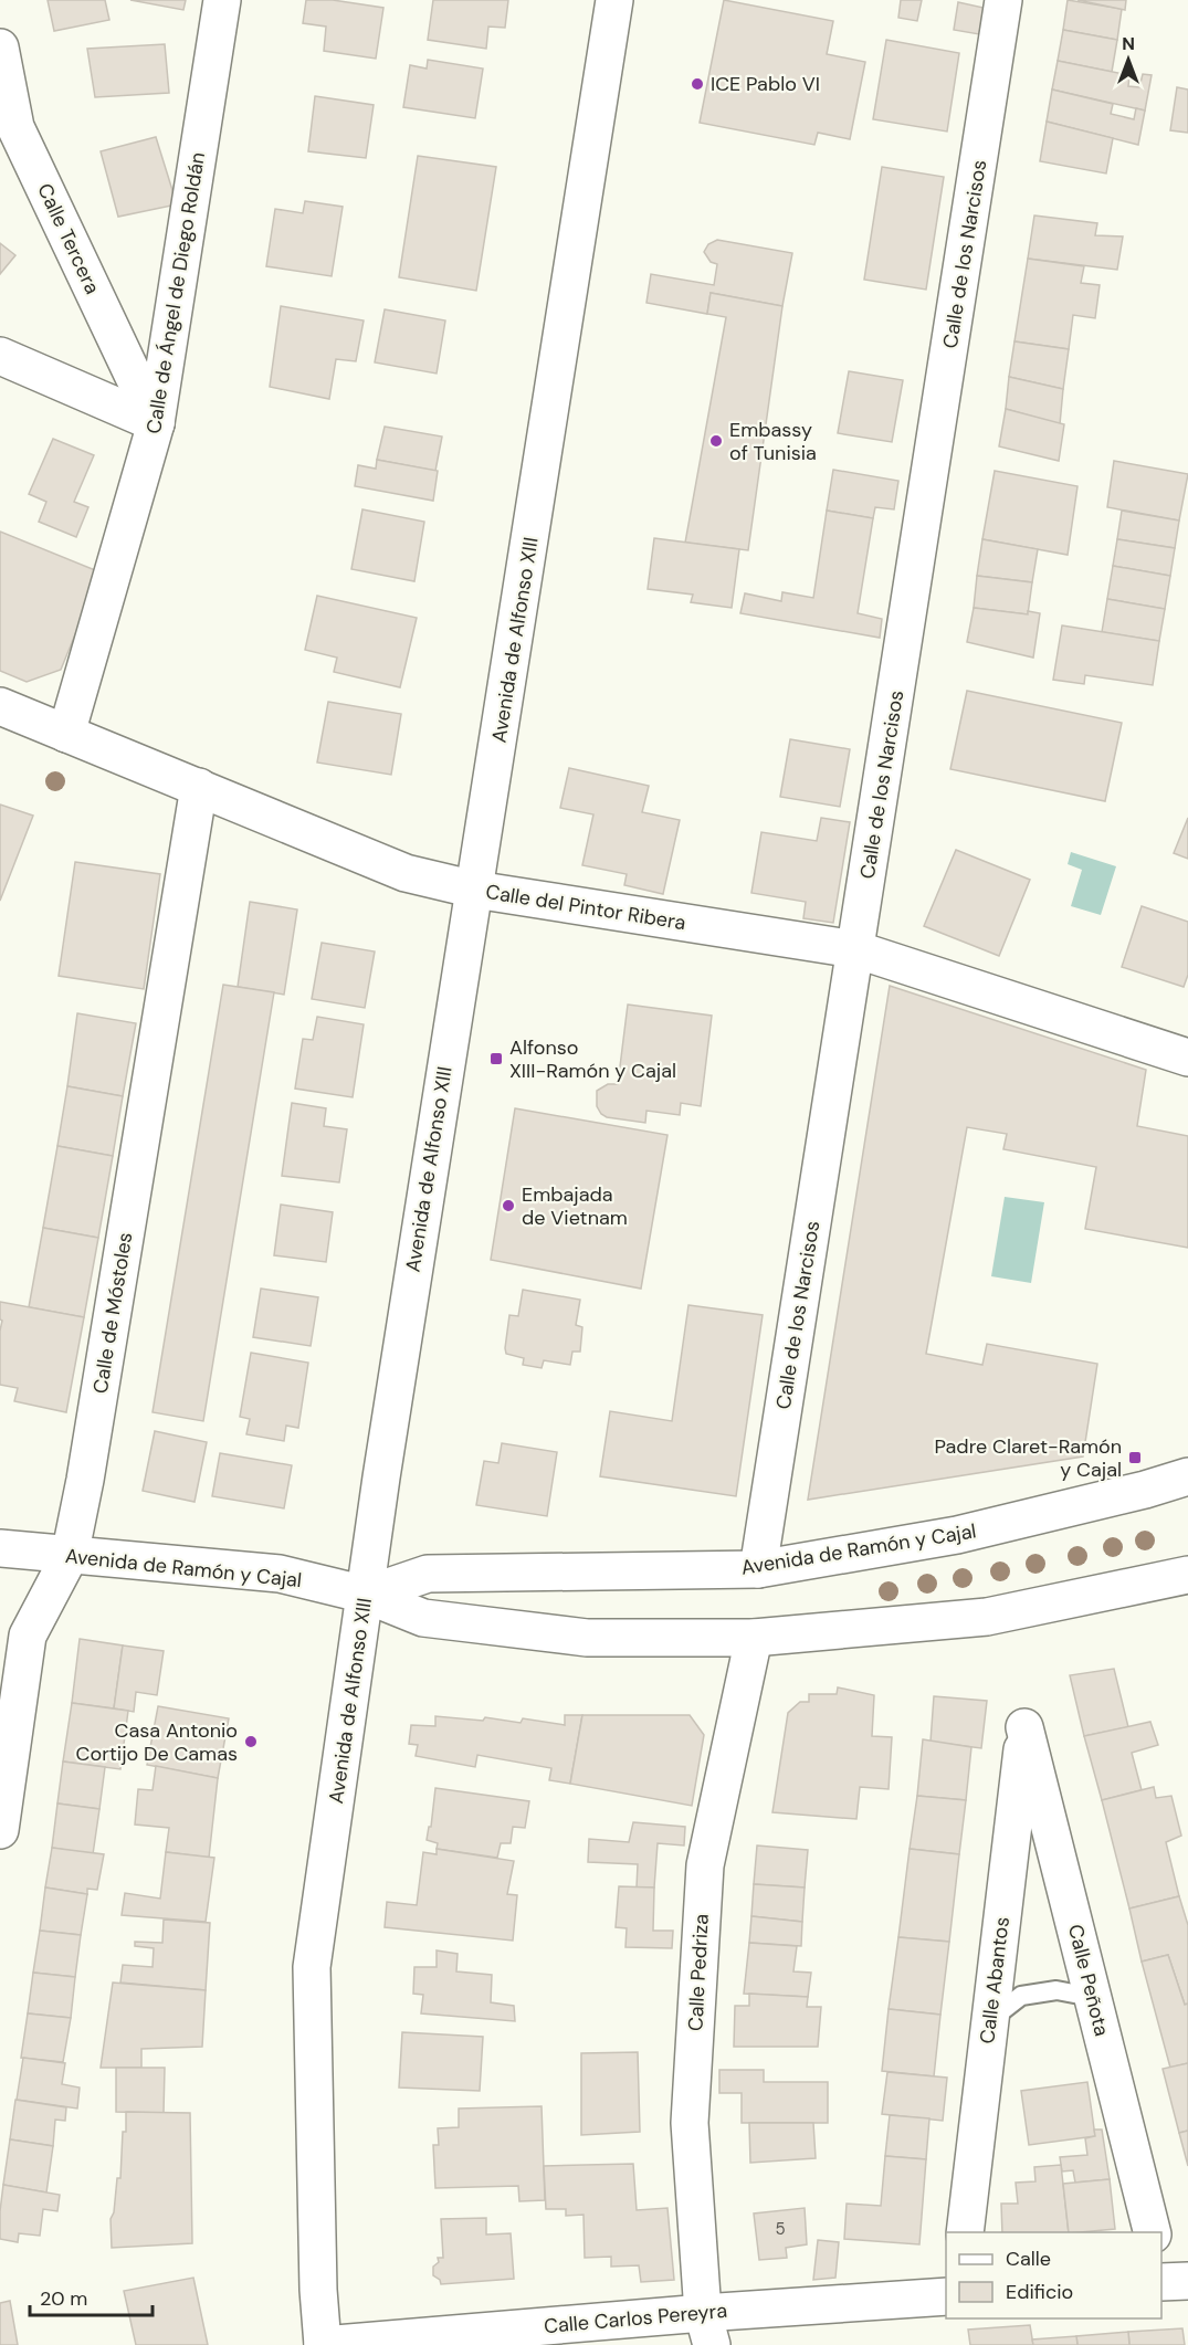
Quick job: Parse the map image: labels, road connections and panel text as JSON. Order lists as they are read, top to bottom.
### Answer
{
  "streets": {
    "street": [
      "Calle Tercera",
      "Calle de los Narcisos",
      "Calle de Ángel de Diego Roldán",
      "Avenida de Alfonso XIII",
      "Calle del Pintor Ribera",
      "Calle de Móstoles",
      "Avenida de Ramón y Cajal",
      "Calle Pedriza",
      "Calle Abantos",
      "Calle Peñota",
      "Calle Carlos Pereyra"
    ]
  },
  "crossings": [
    ["Calle Tercera", "Calle de Ángel de Diego Roldán"],
    ["Calle de los Narcisos", "Calle del Pintor Ribera"],
    ["Calle de los Narcisos", "Avenida de Ramón y Cajal"],
    ["Calle de Ángel de Diego Roldán", "Calle del Pintor Ribera"],
    ["Avenida de Alfonso XIII", "Calle del Pintor Ribera"],
    ["Avenida de Alfonso XIII", "Avenida de Ramón y Cajal"],
    ["Avenida de Alfonso XIII", "Calle Carlos Pereyra"],
    ["Calle del Pintor Ribera", "Calle de Móstoles"],
    ["Calle de Móstoles", "Avenida de Ramón y Cajal"],
    ["Avenida de Ramón y Cajal", "Calle Pedriza"],
    ["Calle Pedriza", "Calle Carlos Pereyra"],
    ["Calle Abantos", "Calle Peñota"]
  ],
  "places": {
    "other": [
      "ICE Pablo VI",
      "Embassy of Tunisia",
      "Embajada de Vietnam",
      "Casa Antonio Cortijo De Camas"
    ],
    "transit": ["Alfonso XIII-Ramón y Cajal", "Padre Claret-Ramón y Cajal"]
  },
  "house_numbers": ["5"],
  "legend": ["Calle", "Edificio"],
  "scale_bar": "20 m",
  "north": "top"
}
